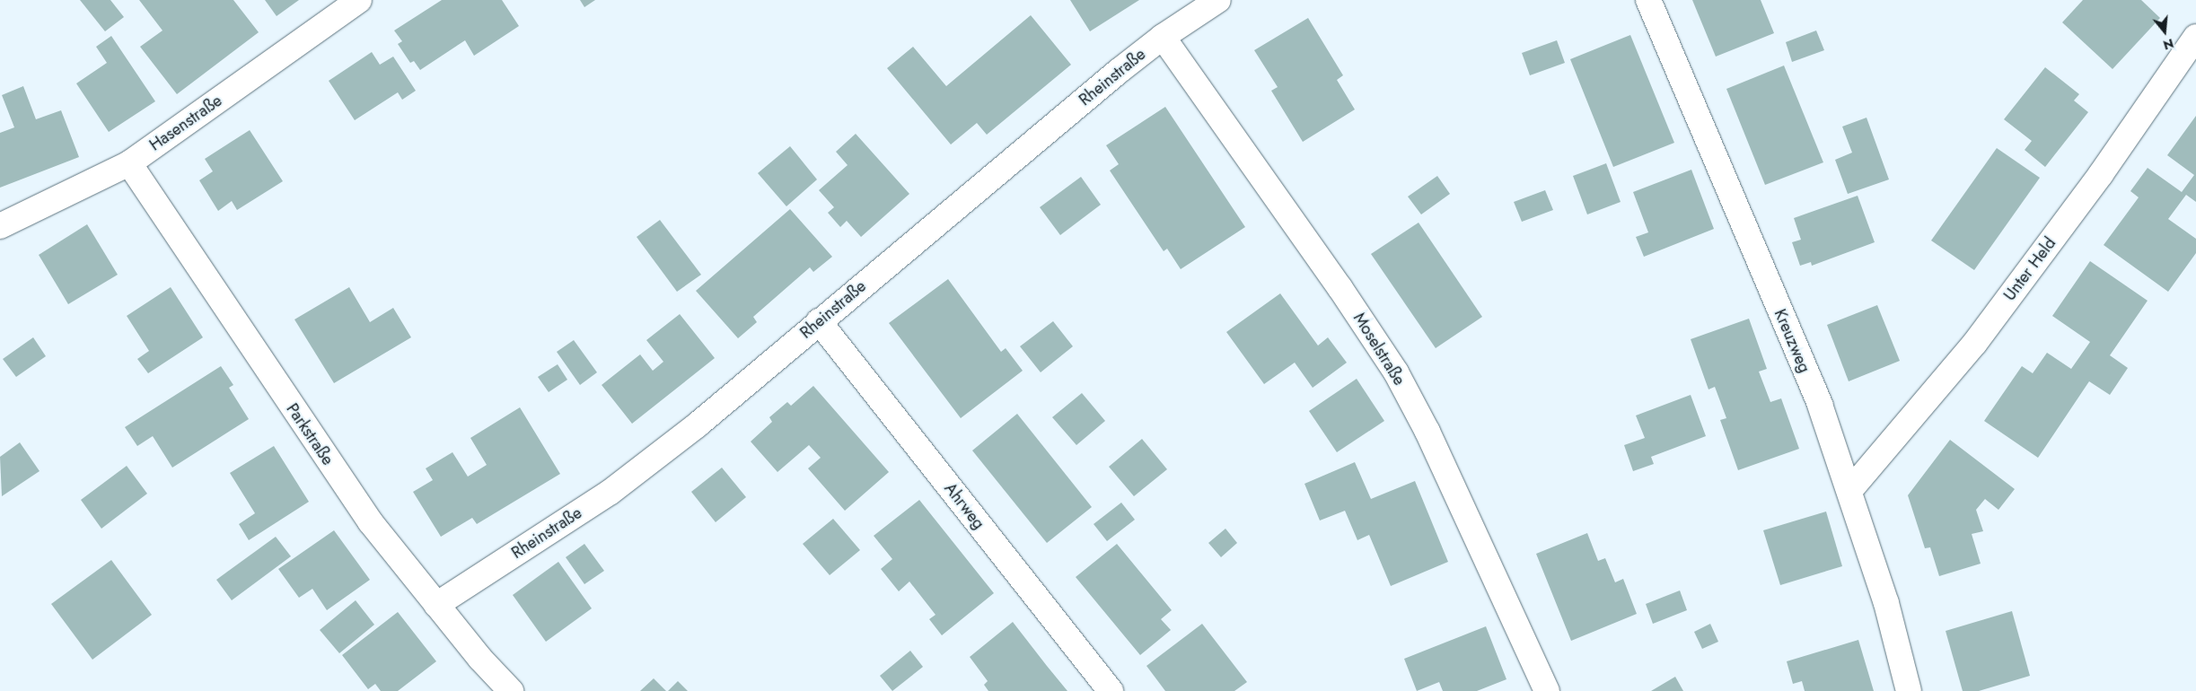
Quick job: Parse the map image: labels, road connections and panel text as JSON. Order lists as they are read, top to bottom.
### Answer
{
  "streets": {
    "street": [
      "Rheinstraße",
      "Hasenstraße",
      "Unter Held",
      "Kreuzweg",
      "Moselstraße",
      "Parkstraße",
      "Ahrweg"
    ]
  },
  "crossings": [
    ["Rheinstraße", "Moselstraße"],
    ["Rheinstraße", "Parkstraße"],
    ["Rheinstraße", "Ahrweg"],
    ["Hasenstraße", "Parkstraße"],
    ["Unter Held", "Kreuzweg"]
  ],
  "north": "bottom"
}
